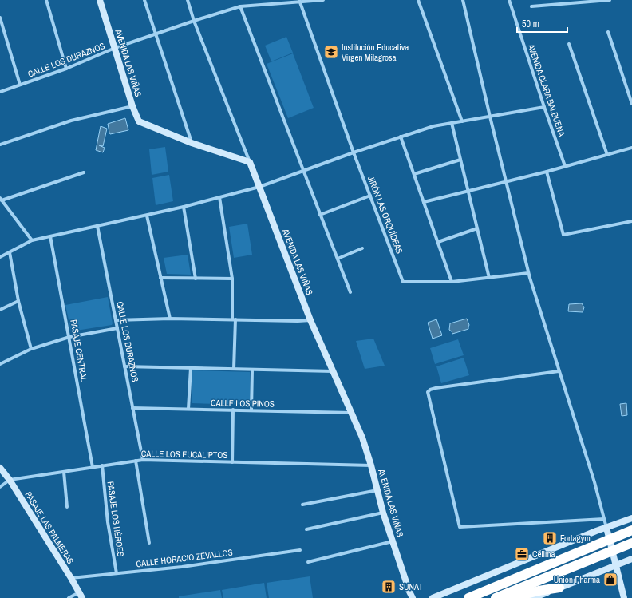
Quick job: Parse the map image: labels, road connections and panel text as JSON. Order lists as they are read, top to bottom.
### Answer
{
  "streets": {
    "street": [
      "CALLE LOS DURAZNOS",
      "AVENIDA LAS VIÑAS",
      "AVENIDA CLARA BALBUENA",
      "JIRÓN LAS ORQUÍDEAS",
      "PASAJE CENTRAL",
      "CALLE LOS PINOS",
      "CALLE LOS EUCALIPTOS",
      "PASAJE LOS HÉROES",
      "PASAJE LAS PALMERAS",
      "CALLE HORACIO ZEVALLOS"
    ]
  },
  "crossings": [
    ["CALLE LOS DURAZNOS", "AVENIDA LAS VIÑAS"],
    ["CALLE LOS DURAZNOS", "JIRÓN LAS ORQUÍDEAS"],
    ["CALLE LOS DURAZNOS", "CALLE LOS PINOS"],
    ["CALLE LOS DURAZNOS", "CALLE LOS EUCALIPTOS"],
    ["AVENIDA LAS VIÑAS", "CALLE LOS PINOS"],
    ["AVENIDA LAS VIÑAS", "CALLE LOS EUCALIPTOS"],
    ["PASAJE CENTRAL", "CALLE LOS EUCALIPTOS"],
    ["CALLE LOS EUCALIPTOS", "PASAJE LOS HÉROES"],
    ["CALLE LOS EUCALIPTOS", "PASAJE LAS PALMERAS"],
    ["PASAJE LOS HÉROES", "CALLE HORACIO ZEVALLOS"],
    ["PASAJE LAS PALMERAS", "CALLE HORACIO ZEVALLOS"]
  ],
  "places": {
    "school or university": ["Institución Educativa Virgen Milagrosa"],
    "building": ["Fortagym", "SUNAT"],
    "office": ["Celima"],
    "shop": ["Union Pharma"]
  },
  "scale_bar": "50 m"
}
